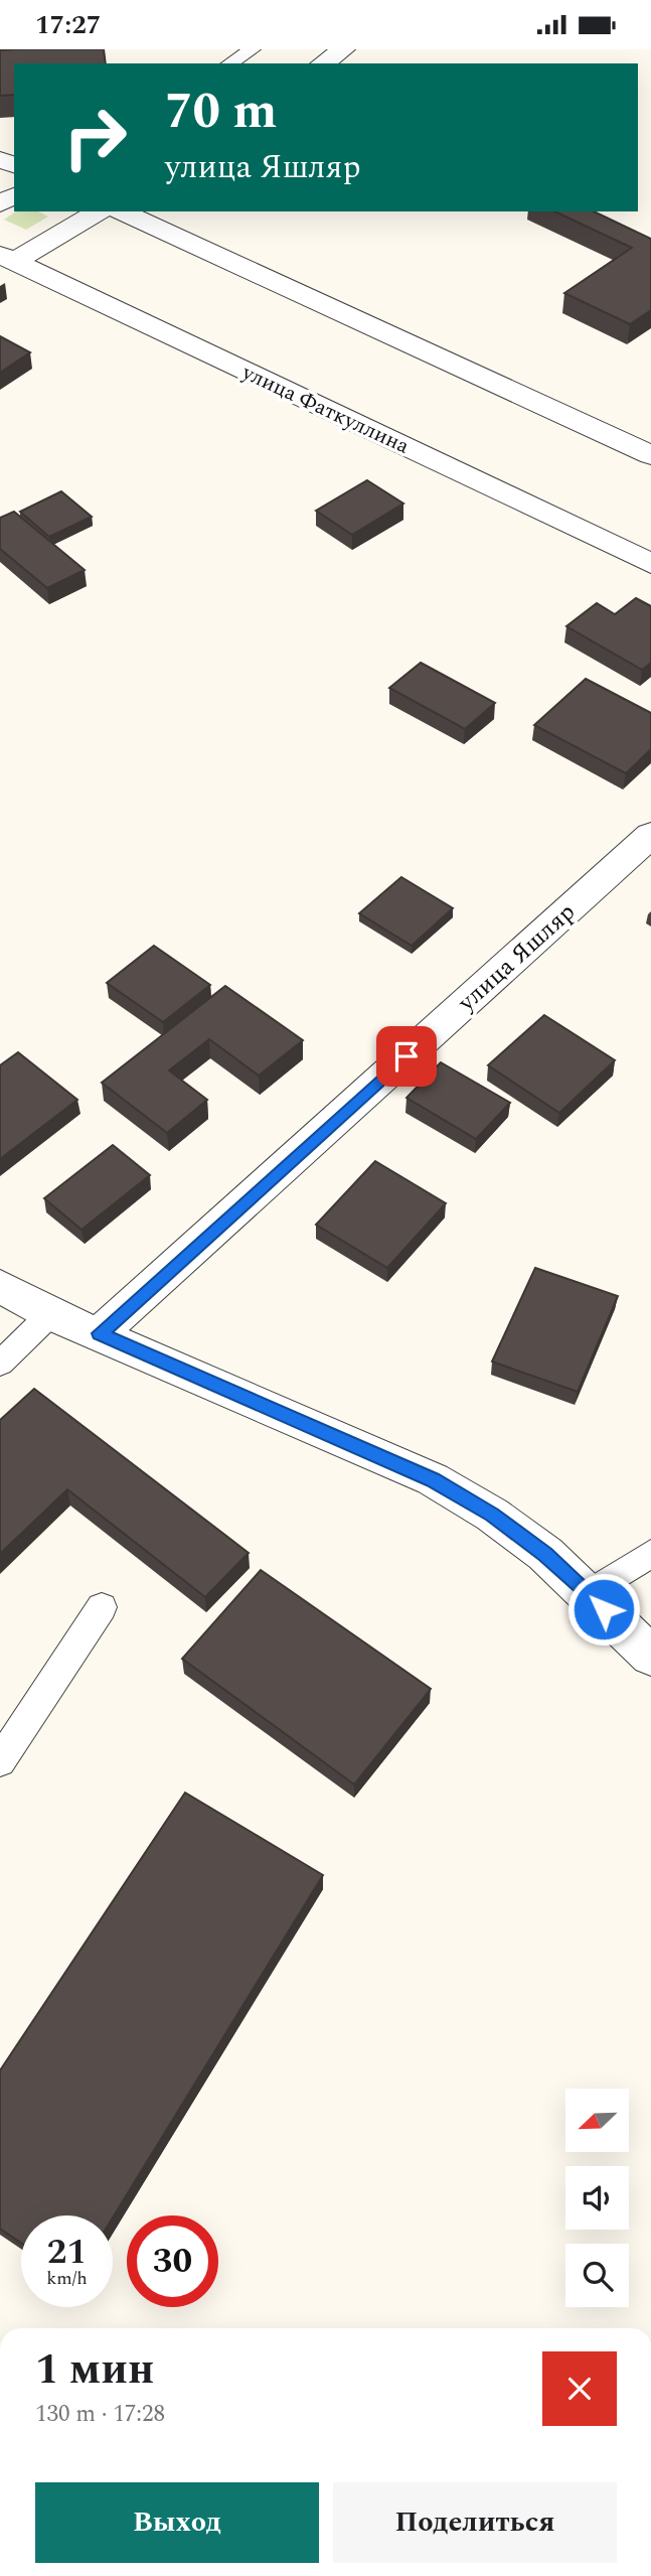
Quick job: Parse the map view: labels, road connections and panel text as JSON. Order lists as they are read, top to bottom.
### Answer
{
  "streets": {
    "street": ["улица Фаткуллина", "улица Яшляр"]
  },
  "north": "bottom left",
  "page": {
    "status": "17:27",
    "turn": ["70 m", "улица Яшляр"],
    "speed": "21 km/h",
    "limit": "30",
    "heading": ["1 мин", "130 m · 17:28"],
    "buttons": ["Выход", "Поделиться"]
  }
}
